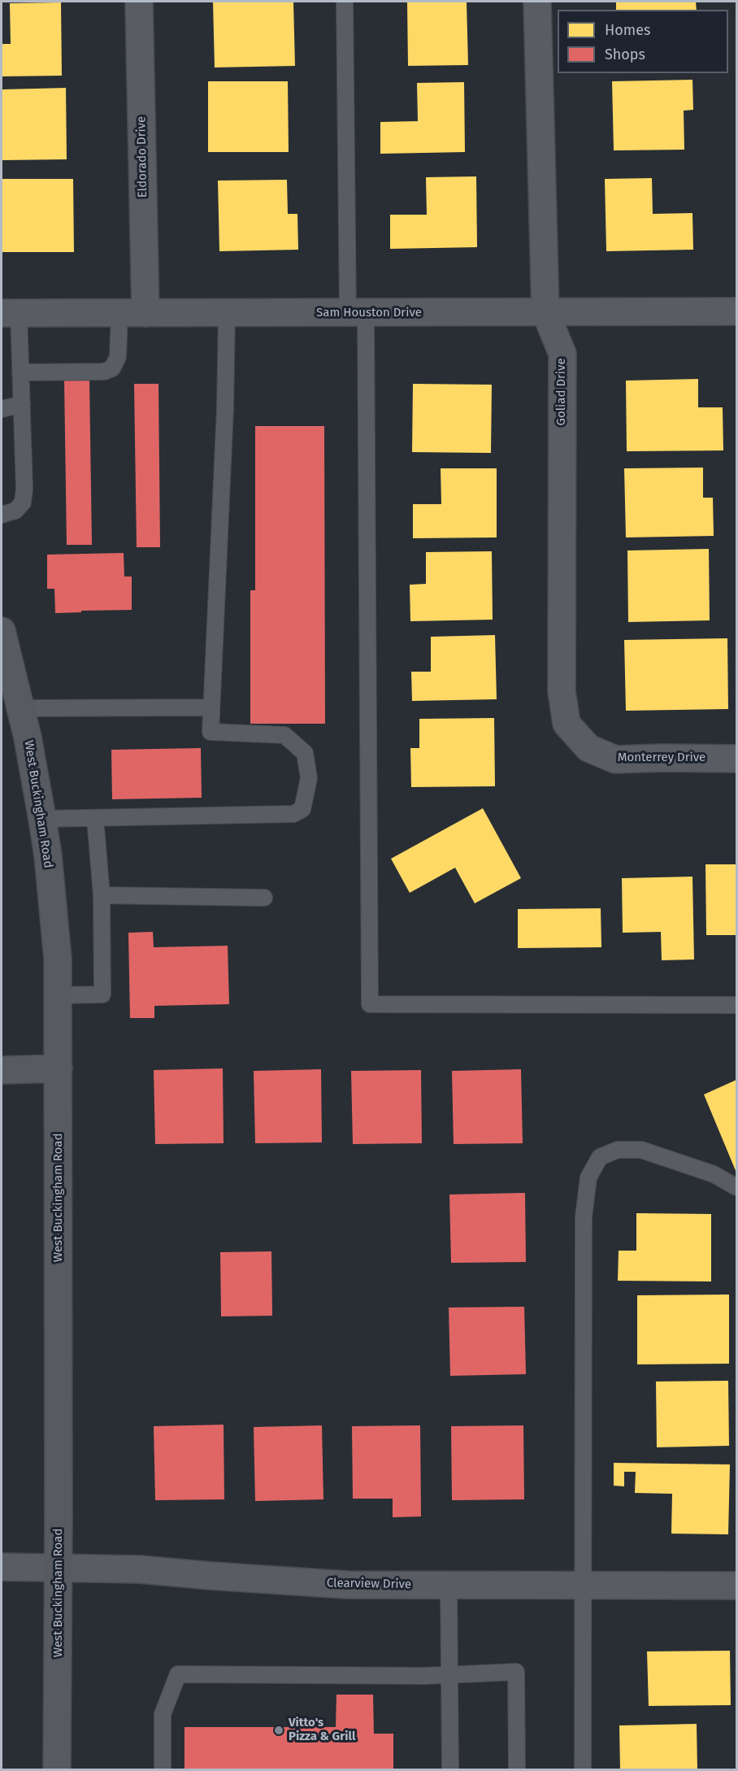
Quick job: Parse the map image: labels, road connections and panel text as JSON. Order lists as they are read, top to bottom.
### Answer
{
  "streets": {
    "main road": ["West Buckingham Road"],
    "street": [
      "Eldorado Drive",
      "Sam Houston Drive",
      "Goliad Drive",
      "Monterrey Drive",
      "Clearview Drive"
    ]
  },
  "crossings": [
    ["Eldorado Drive", "Sam Houston Drive"],
    ["Sam Houston Drive", "Goliad Drive"],
    ["Goliad Drive", "Monterrey Drive"],
    ["West Buckingham Road", "Clearview Drive"]
  ],
  "places": ["Vitto's Pizza & Grill"],
  "legend": ["Homes", "Shops"]
}
